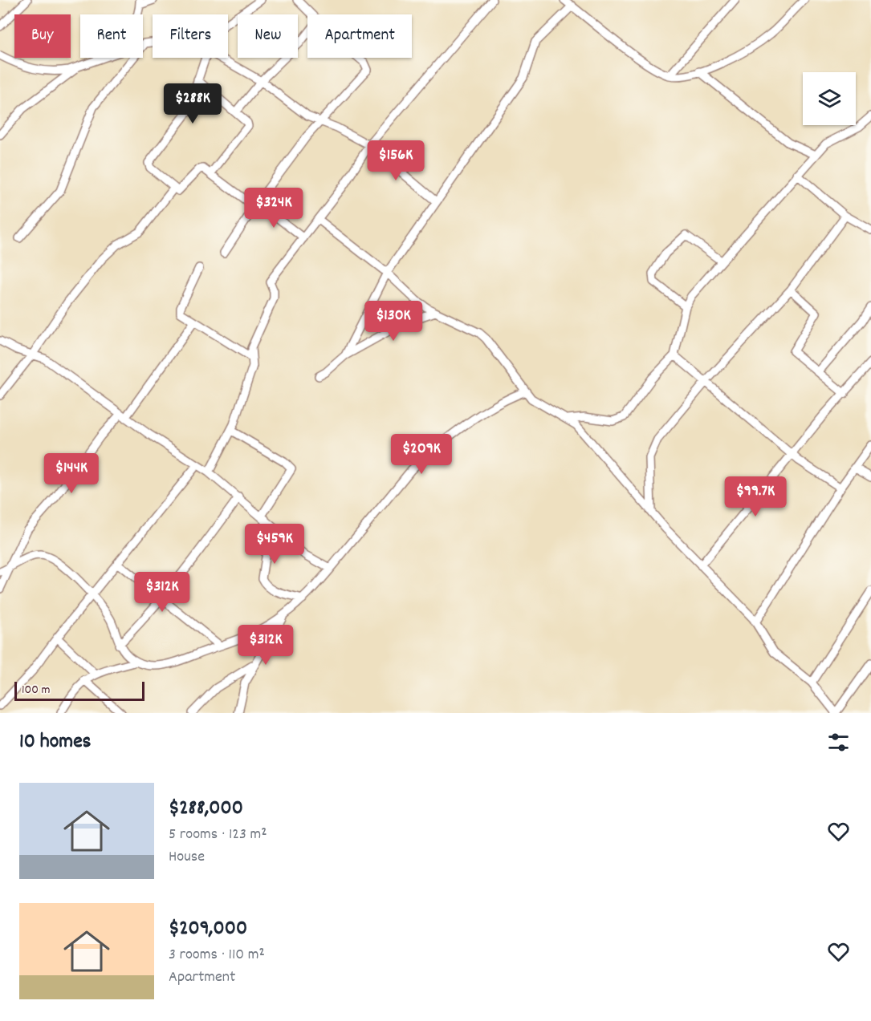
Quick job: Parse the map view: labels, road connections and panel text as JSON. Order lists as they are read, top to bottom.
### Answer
{
  "scale_bar": "100 m",
  "page": {
    "chip": [
      "Buy",
      "Rent",
      "Filters",
      "New",
      "Apartment"
    ],
    "price": [
      "$288K",
      "$156K",
      "$324K",
      "$130K",
      "$209K",
      "$144K",
      "$99.7K",
      "$459K",
      "$312K",
      "$312K"
    ],
    "scale": "100 m",
    "heading": "10 homes",
    "list": [
      {
        "name": "$288,000",
        "note": "5 rooms · 123 m² · House"
      },
      {
        "name": "$209,000",
        "note": "3 rooms · 110 m² · Apartment"
      }
    ]
  }
}
